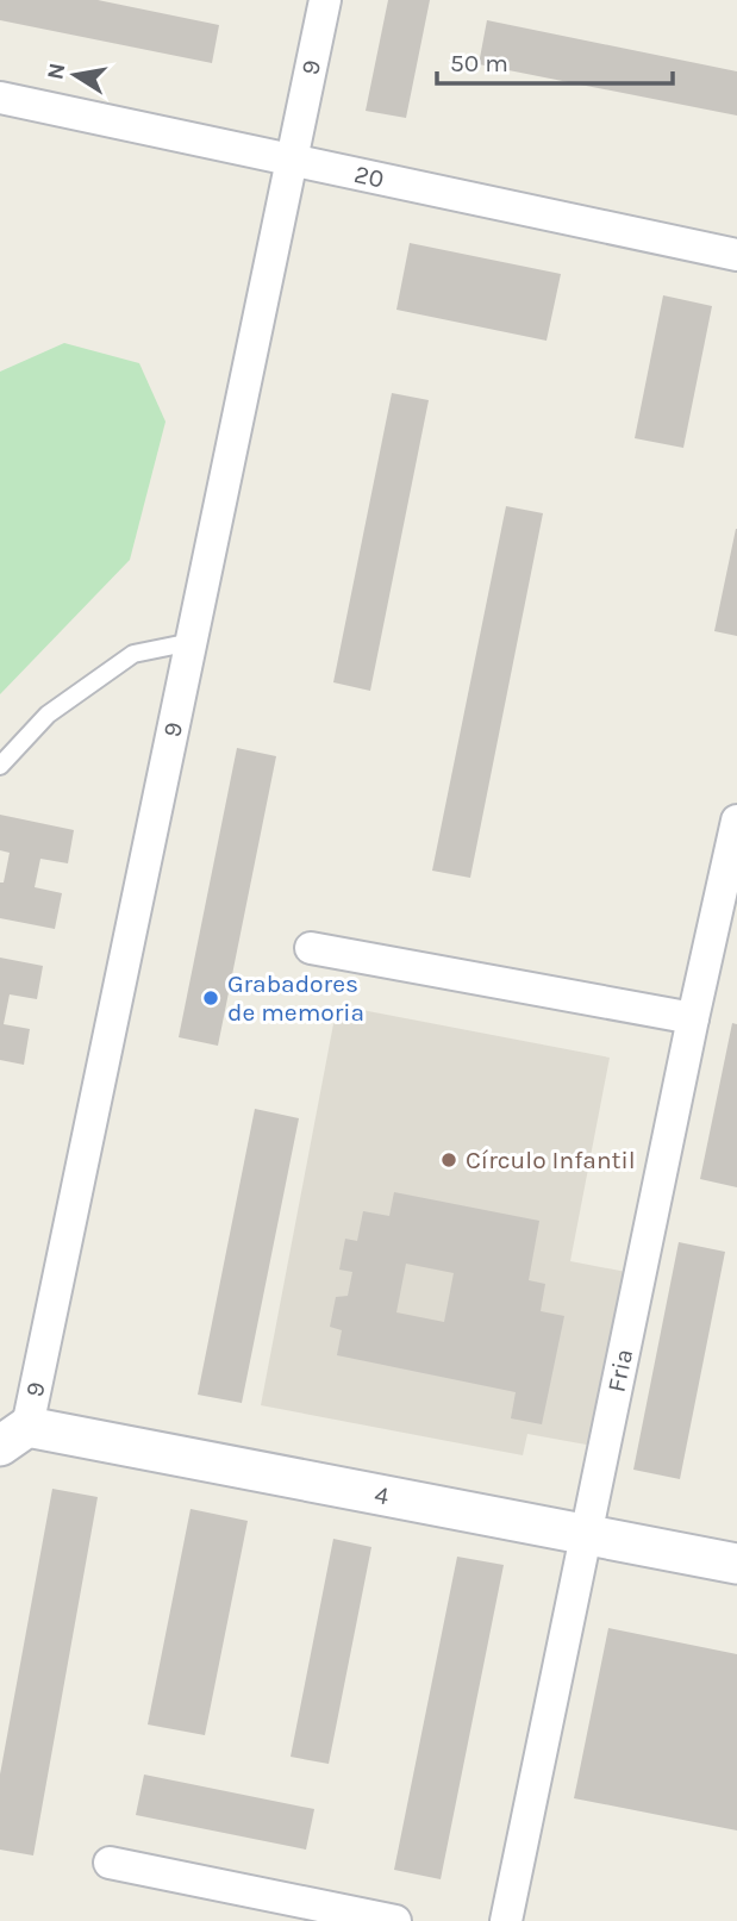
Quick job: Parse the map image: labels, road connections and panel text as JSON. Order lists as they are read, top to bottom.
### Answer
{
  "streets": {
    "street": [
      "9",
      "20",
      "Fria",
      "4"
    ]
  },
  "crossings": [
    ["9", "20"],
    ["9", "4"],
    ["Fria", "4"]
  ],
  "places": ["Grabadores de memoria", "Círculo Infantil"],
  "scale_bar": "50 m",
  "north": "left"
}
